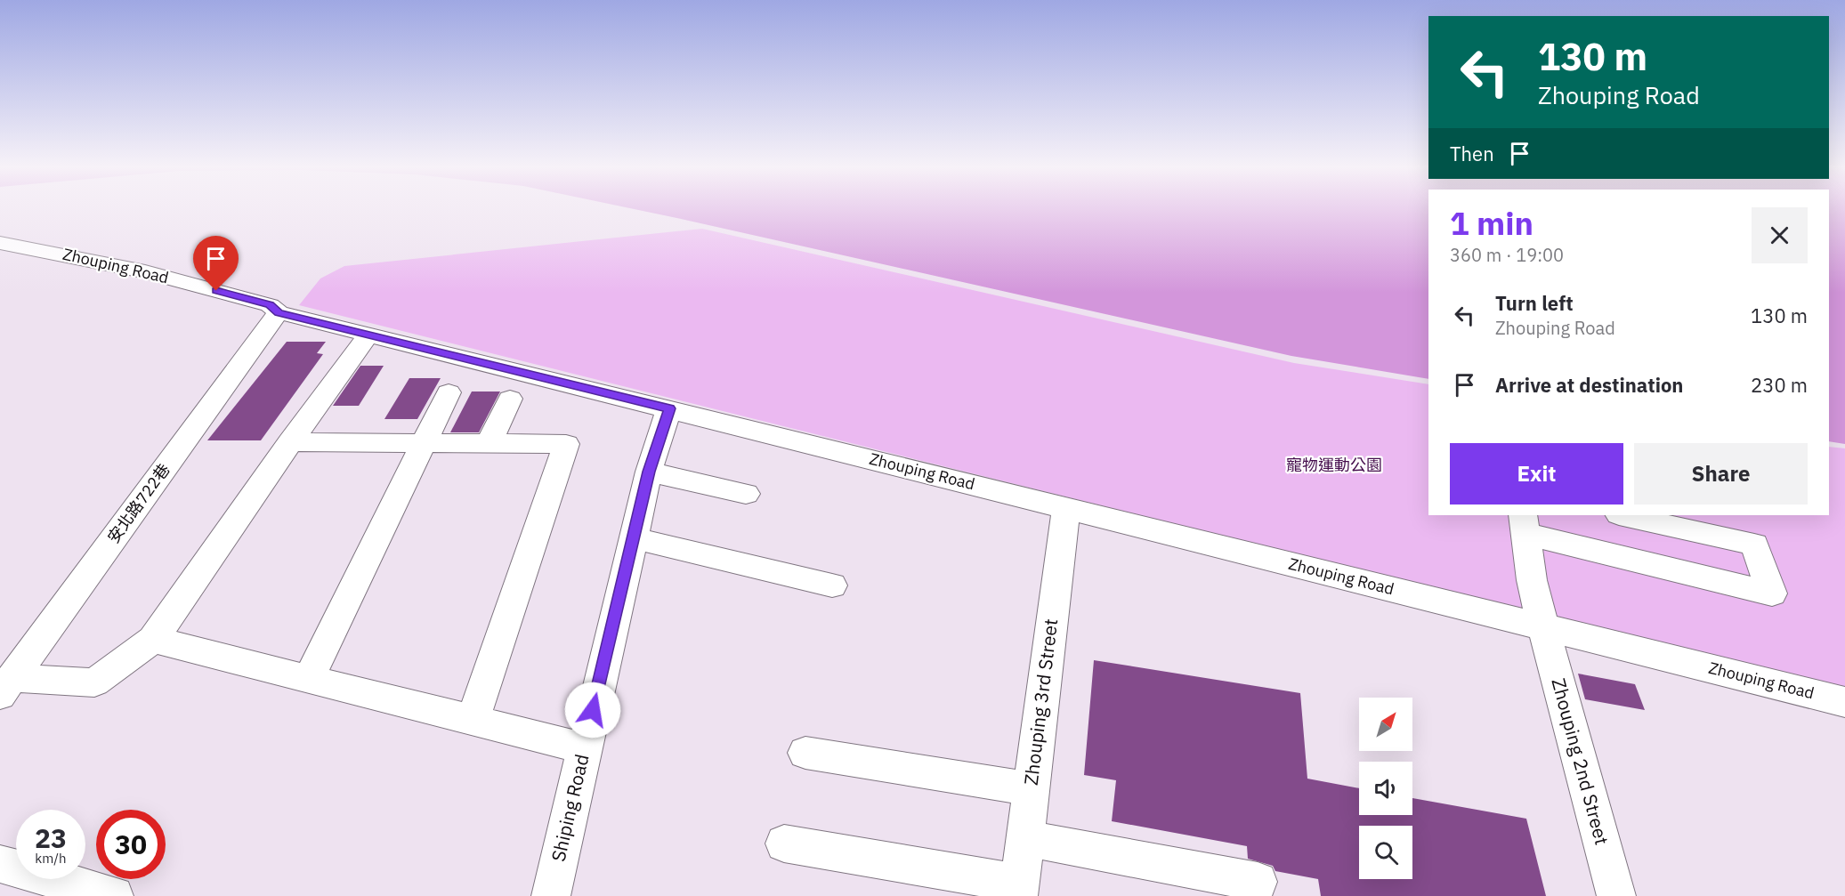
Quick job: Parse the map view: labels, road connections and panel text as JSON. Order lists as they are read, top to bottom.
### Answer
{
  "streets": {
    "street": [
      "Zhouping Road",
      "安北路722巷",
      "Zhouping 3rd Street",
      "Zhouping 2nd Street",
      "Shiping Road"
    ]
  },
  "crossings": [
    ["Zhouping Road", "安北路722巷"],
    ["Zhouping Road", "Zhouping 3rd Street"],
    ["Zhouping Road", "Zhouping 2nd Street"],
    ["Zhouping Road", "Shiping Road"]
  ],
  "parks": ["寵物運動公園"],
  "north": "top right",
  "page": {
    "turn": ["130 m", "Zhouping Road"],
    "then": "Then",
    "heading": ["1 min", "360 m · 19:00"],
    "list": [
      {
        "name": "Turn left",
        "note": "Zhouping Road",
        "value": "130 m"
      },
      {
        "name": "Arrive at destination",
        "value": "230 m"
      }
    ],
    "buttons": ["Exit", "Share"],
    "speed": "23 km/h",
    "limit": "30"
  }
}
